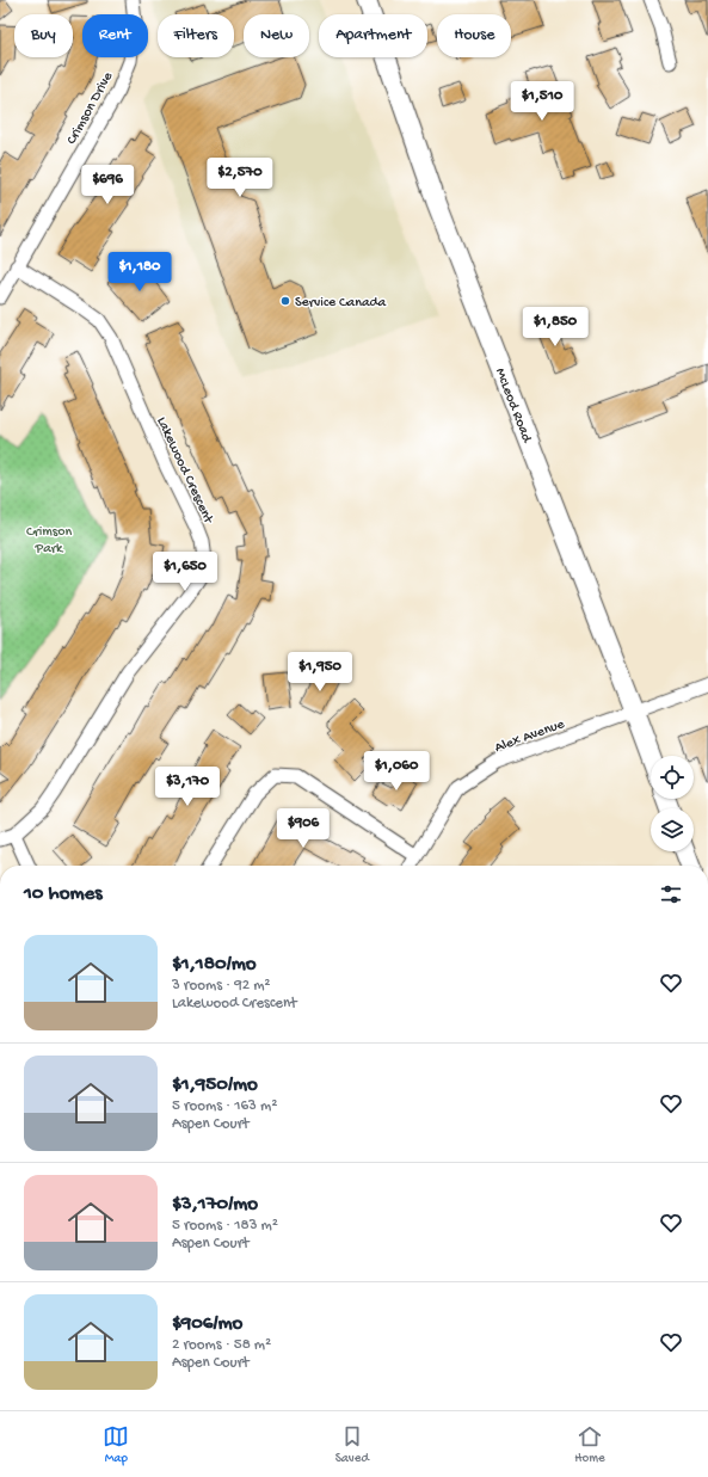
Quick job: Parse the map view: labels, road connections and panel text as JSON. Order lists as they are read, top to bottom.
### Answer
{
  "streets": {
    "main road": ["McLeod Road"],
    "street": ["Crimson Drive", "Lakewood Crescent", "Alex Avenue"]
  },
  "crossings": [
    ["Crimson Drive", "Lakewood Crescent"],
    ["McLeod Road", "Alex Avenue"]
  ],
  "parks": ["Crimson Park"],
  "places": ["Service Canada"],
  "page": {
    "chip": [
      "Buy",
      "Rent",
      "Filters",
      "New",
      "Apartment",
      "House"
    ],
    "price": [
      "$1,510",
      "$2,570",
      "$696",
      "$1,180",
      "$1,850",
      "$1,650",
      "$1,950",
      "$1,060",
      "$3,170",
      "$906"
    ],
    "heading": "10 homes",
    "list": [
      {
        "name": "$1,180/mo",
        "note": "3 rooms · 92 m² · Lakewood Crescent"
      },
      {
        "name": "$1,950/mo",
        "note": "5 rooms · 163 m² · Aspen Court"
      },
      {
        "name": "$3,170/mo",
        "note": "5 rooms · 183 m² · Aspen Court"
      },
      {
        "name": "$906/mo",
        "note": "2 rooms · 58 m² · Aspen Court"
      }
    ],
    "tabs": ["Map", "Saved", "Home"]
  }
}
